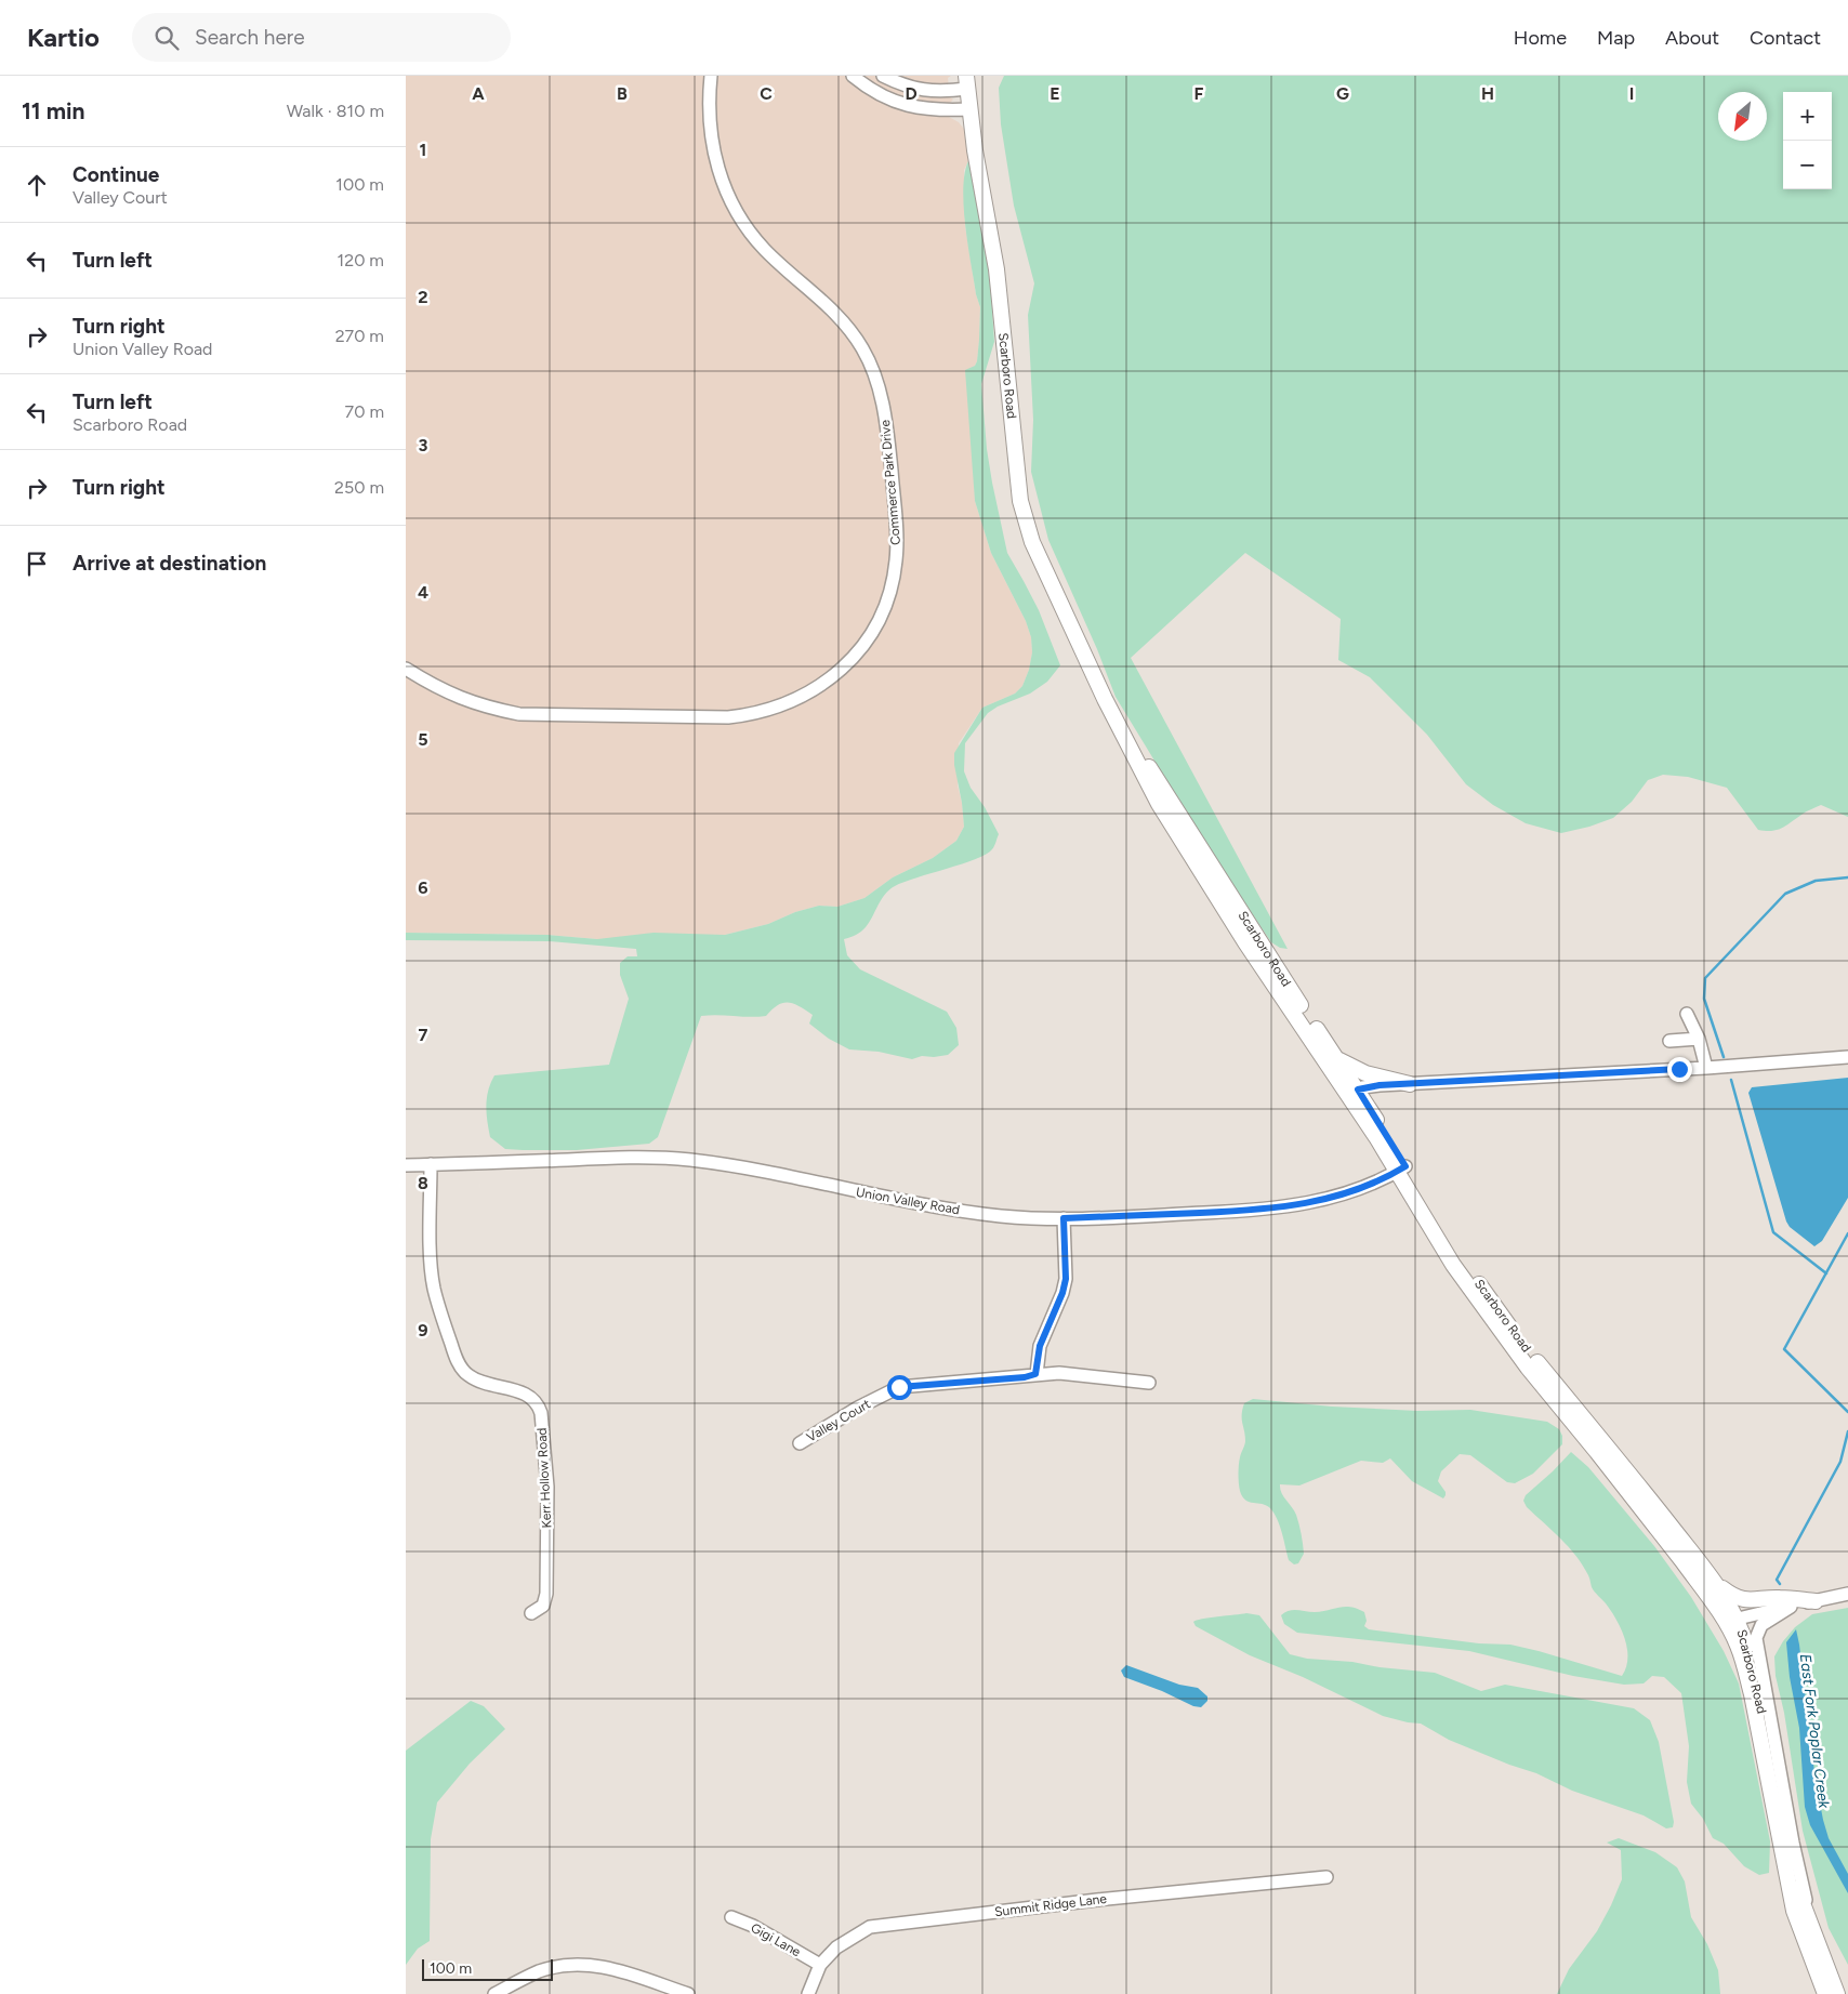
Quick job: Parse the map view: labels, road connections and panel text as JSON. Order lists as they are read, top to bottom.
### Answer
{
  "streets": {
    "main road": ["Scarboro Road"],
    "street": [
      "Commerce Park Drive",
      "Union Valley Road",
      "Valley Court",
      "Kerr Hollow Road",
      "Summit Ridge Lane",
      "Gigi Lane"
    ]
  },
  "crossings": [
    ["Scarboro Road", "Union Valley Road"],
    ["Union Valley Road", "Kerr Hollow Road"],
    ["Summit Ridge Lane", "Gigi Lane"]
  ],
  "water": ["East Fork Poplar Creek"],
  "scale_bar": "100 m",
  "north": "bottom left",
  "page": {
    "header": "Kartio",
    "search": "Search here",
    "nav": [
      "Home",
      "Map",
      "About",
      "Contact"
    ],
    "heading": ["11 min", "Walk · 810 m"],
    "map_buttons": ["+", "−"],
    "list": [
      ["Continue", "Valley Court", "100 m"],
      ["Turn left", "120 m"],
      ["Turn right", "Union Valley Road", "270 m"],
      ["Turn left", "Scarboro Road", "70 m"],
      ["Turn right", "250 m"],
      "Arrive at destination"
    ],
    "scale": "100 m"
  },
  "grid": {
    "columns": [
      "A",
      "B",
      "C",
      "D",
      "E",
      "F",
      "G",
      "H",
      "I"
    ],
    "rows": [
      "1",
      "2",
      "3",
      "4",
      "5",
      "6",
      "7",
      "8",
      "9"
    ]
  }
}
